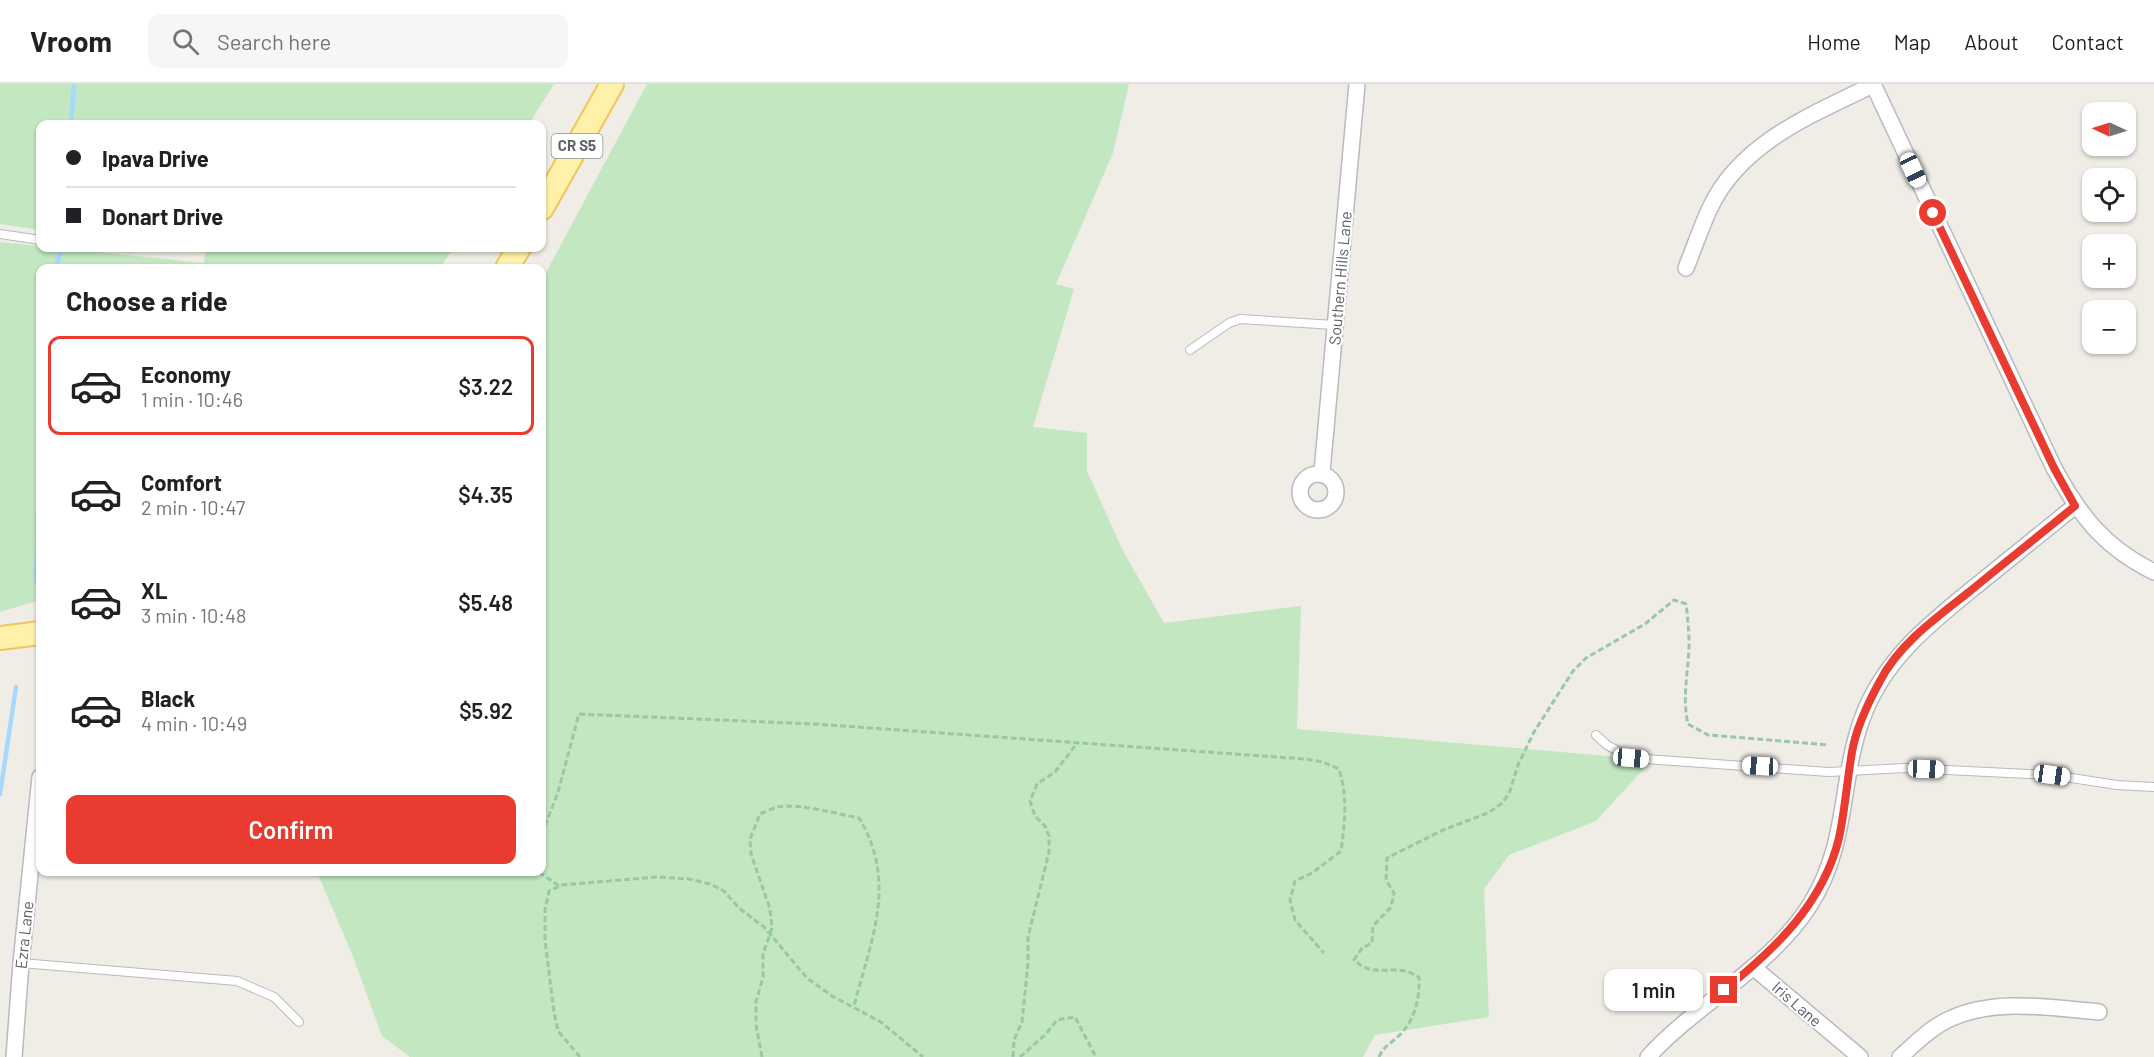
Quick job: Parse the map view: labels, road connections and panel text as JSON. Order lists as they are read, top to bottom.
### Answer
{
  "streets": {
    "main road": ["CR S5"],
    "street": ["Southern Hills Lane", "Ezra Lane", "Iris Lane"]
  },
  "north": "left",
  "page": {
    "header": "Vroom",
    "search": "Search here",
    "nav": [
      "Home",
      "Map",
      "About",
      "Contact"
    ],
    "map_buttons": ["+", "−"],
    "banner": ["Ipava Drive", "Donart Drive"],
    "heading": "Choose a ride",
    "list": [
      {
        "name": "Economy",
        "note": "1 min · 10:46",
        "value": "$3.22"
      },
      {
        "name": "Comfort",
        "note": "2 min · 10:47",
        "value": "$4.35"
      },
      {
        "name": "XL",
        "note": "3 min · 10:48",
        "value": "$5.48"
      },
      {
        "name": "Black",
        "note": "4 min · 10:49",
        "value": "$5.92"
      }
    ],
    "buttons": "Confirm",
    "bubble": "1 min"
  }
}
